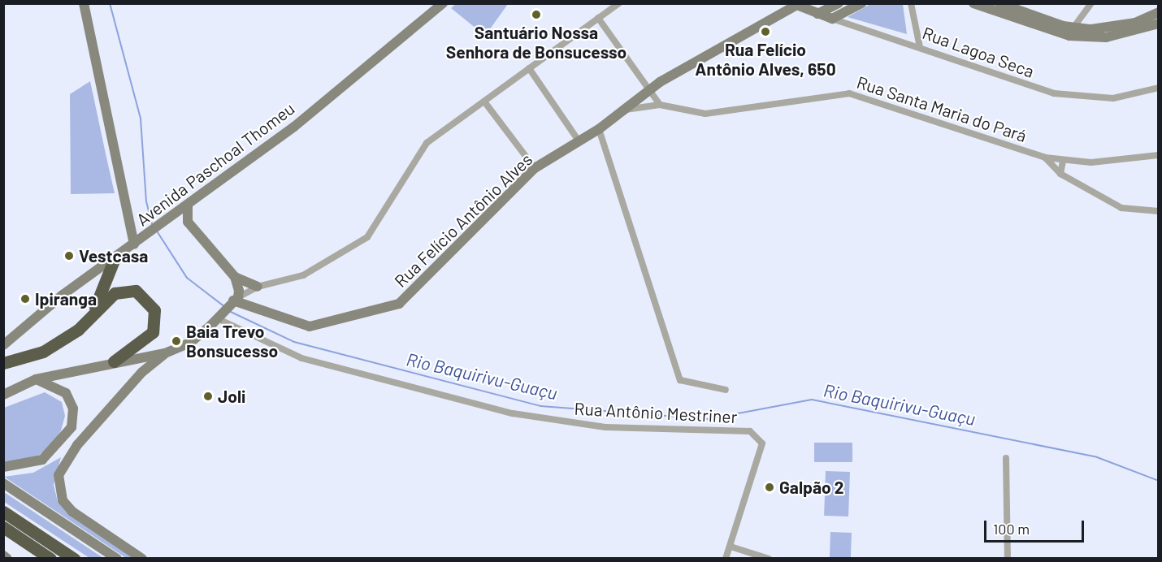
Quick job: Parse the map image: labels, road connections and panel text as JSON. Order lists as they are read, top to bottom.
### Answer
{
  "streets": {
    "main road": ["Rua Lagoa Seca", "Avenida Paschoal Thomeu", "Rua Felício Antônio Alves"],
    "street": ["Rua Santa Maria do Pará", "Rua Antônio Mestriner"]
  },
  "crossings": [
    ["Rua Lagoa Seca", "Rua Felício Antônio Alves"],
    ["Rua Santa Maria do Pará", "Rua Felício Antônio Alves"]
  ],
  "water": ["Rio Baquirivu-Guaçu"],
  "places": [
    "Santuário Nossa Senhora de Bonsucesso",
    "Rua Felício Antônio Alves, 650",
    "Vestcasa",
    "Ipiranga",
    "Baia Trevo Bonsucesso",
    "Joli",
    "Galpão 2"
  ],
  "scale_bar": "100 m"
}
